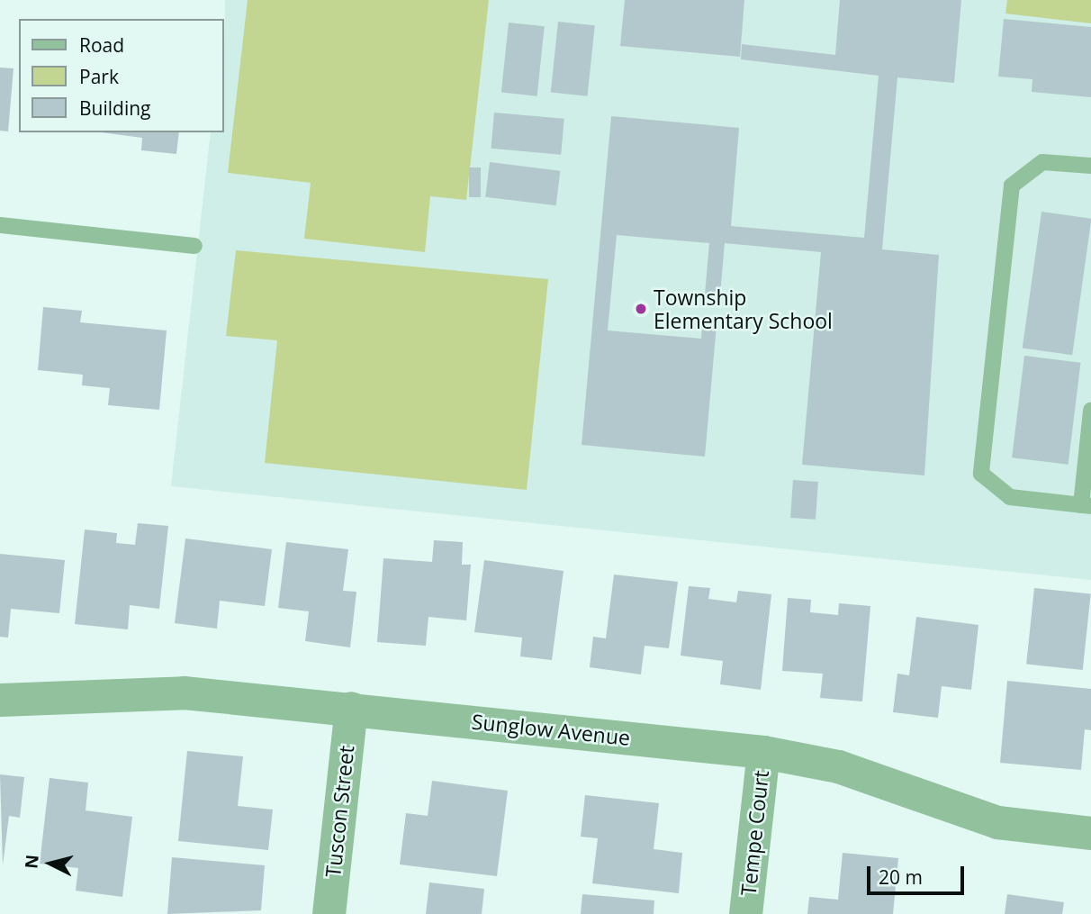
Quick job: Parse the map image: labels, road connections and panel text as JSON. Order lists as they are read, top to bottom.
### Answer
{
  "streets": {
    "street": ["Sunglow Avenue", "Tuscon Street", "Tempe Court"]
  },
  "crossings": [
    ["Sunglow Avenue", "Tuscon Street"],
    ["Sunglow Avenue", "Tempe Court"]
  ],
  "places": ["Township Elementary School"],
  "legend": ["Road", "Park", "Building"],
  "scale_bar": "20 m",
  "north": "left"
}
